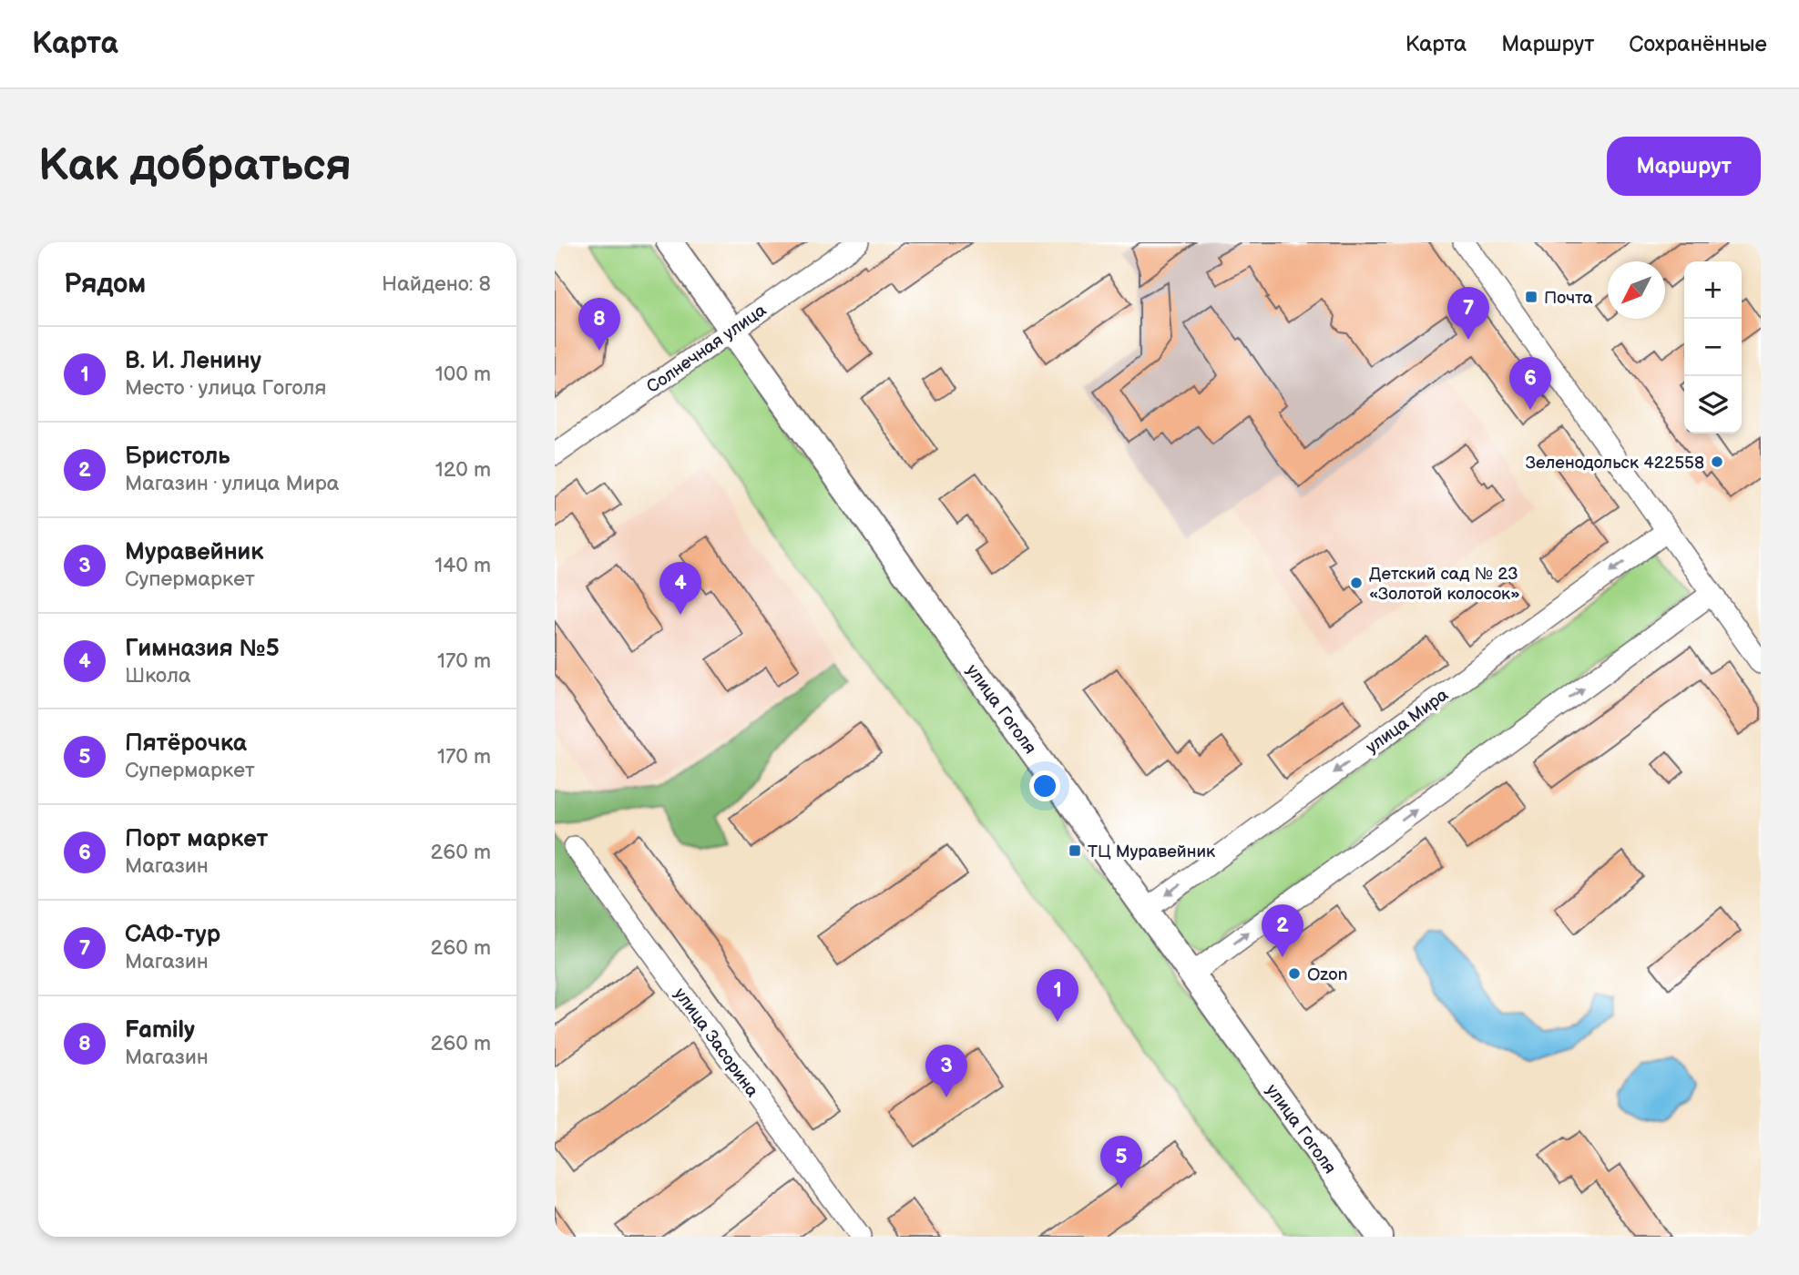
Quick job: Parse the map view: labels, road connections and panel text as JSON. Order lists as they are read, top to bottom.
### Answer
{
  "streets": {
    "main road": ["улица Гоголя"],
    "street": ["Солнечная улица", "улица Мира", "улица Засорина"]
  },
  "crossings": [
    ["Солнечная улица", "улица Гоголя"],
    ["улица Гоголя", "улица Мира"]
  ],
  "places": {
    "transit": ["Почта", "ТЦ Муравейник"],
    "other": ["Зеленодольск 422558", "Детский сад № 23 «Золотой колосок»", "Ozon"]
  },
  "north": "bottom left",
  "page": {
    "header": "Карта",
    "nav": ["Карта", "Маршрут", "Сохранённые"],
    "buttons": "Маршрут",
    "title": "Как добраться",
    "heading": ["Рядом", "Найдено: 8"],
    "map_buttons": ["+", "−"],
    "pins": [
      "7",
      "8",
      "6",
      "4",
      "2",
      "1",
      "3",
      "5"
    ],
    "list": [
      {
        "mark": "1",
        "name": "В. И. Ленину",
        "note": "Место · улица Гоголя",
        "value": "100 m"
      },
      {
        "mark": "2",
        "name": "Бристоль",
        "note": "Магазин · улица Мира",
        "value": "120 m"
      },
      {
        "mark": "3",
        "name": "Муравейник",
        "note": "Супермаркет",
        "value": "140 m"
      },
      {
        "mark": "4",
        "name": "Гимназия №5",
        "note": "Школа",
        "value": "170 m"
      },
      {
        "mark": "5",
        "name": "Пятёрочка",
        "note": "Супермаркет",
        "value": "170 m"
      },
      {
        "mark": "6",
        "name": "Порт маркет",
        "note": "Магазин",
        "value": "260 m"
      },
      {
        "mark": "7",
        "name": "САФ-тур",
        "note": "Магазин",
        "value": "260 m"
      },
      {
        "mark": "8",
        "name": "Family",
        "note": "Магазин",
        "value": "260 m"
      }
    ]
  }
}
